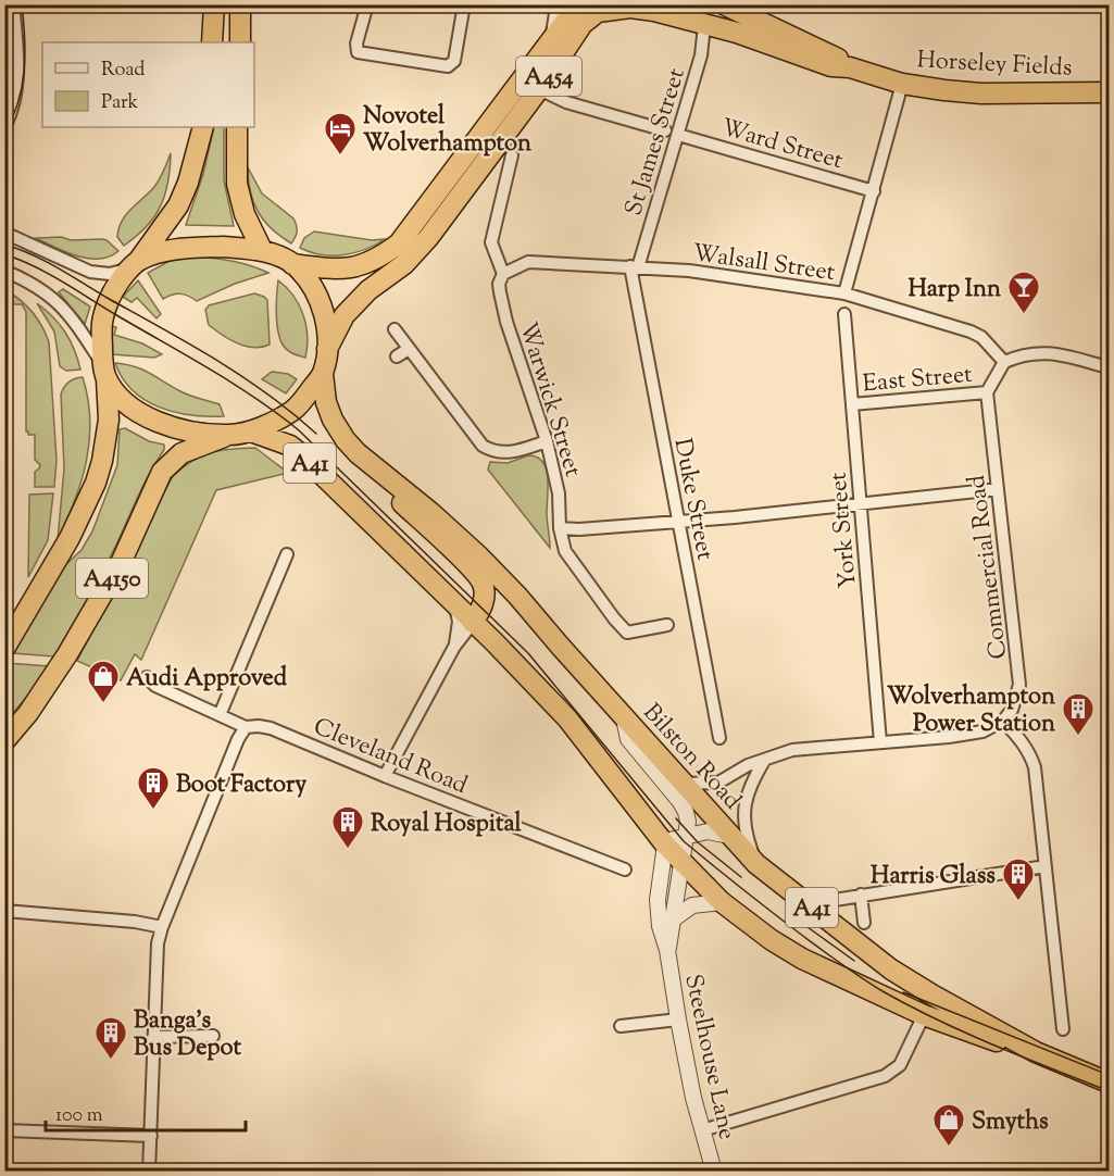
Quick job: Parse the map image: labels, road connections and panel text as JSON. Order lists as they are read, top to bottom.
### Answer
{
  "streets": {
    "highway": [
      "Horseley Fields",
      "A454",
      "A41",
      "A4150",
      "Bilston Road"
    ],
    "street": [
      "St James Street",
      "Ward Street",
      "Walsall Street",
      "East Street",
      "Warwick Street",
      "Duke Street",
      "York Street",
      "Commercial Road",
      "Cleveland Road",
      "Steelhouse Lane"
    ]
  },
  "crossings": [
    ["Horseley Fields", "A454"],
    ["Horseley Fields", "St James Street"],
    ["A454", "St James Street"],
    ["A454", "A41"],
    ["A454", "A4150"],
    ["A454", "Bilston Road"],
    ["St James Street", "Ward Street"],
    ["St James Street", "Walsall Street"],
    ["St James Street", "Duke Street"],
    ["Walsall Street", "Warwick Street"],
    ["Walsall Street", "Duke Street"],
    ["East Street", "York Street"],
    ["East Street", "Commercial Road"],
    ["A41", "A4150"],
    ["A41", "Bilston Road"],
    ["A41", "Steelhouse Lane"],
    ["A4150", "Bilston Road"],
    ["Bilston Road", "Steelhouse Lane"]
  ],
  "places": {
    "hotel": ["Novotel Wolverhampton"],
    "bar": ["Harp Inn"],
    "shop": ["Audi Approved", "Smyths"],
    "building": [
      "Wolverhampton Power Station",
      "Boot Factory",
      "Royal Hospital",
      "Harris Glass",
      "Banga's Bus Depot"
    ]
  },
  "legend": ["Road", "Park"],
  "scale_bar": "100 m"
}
